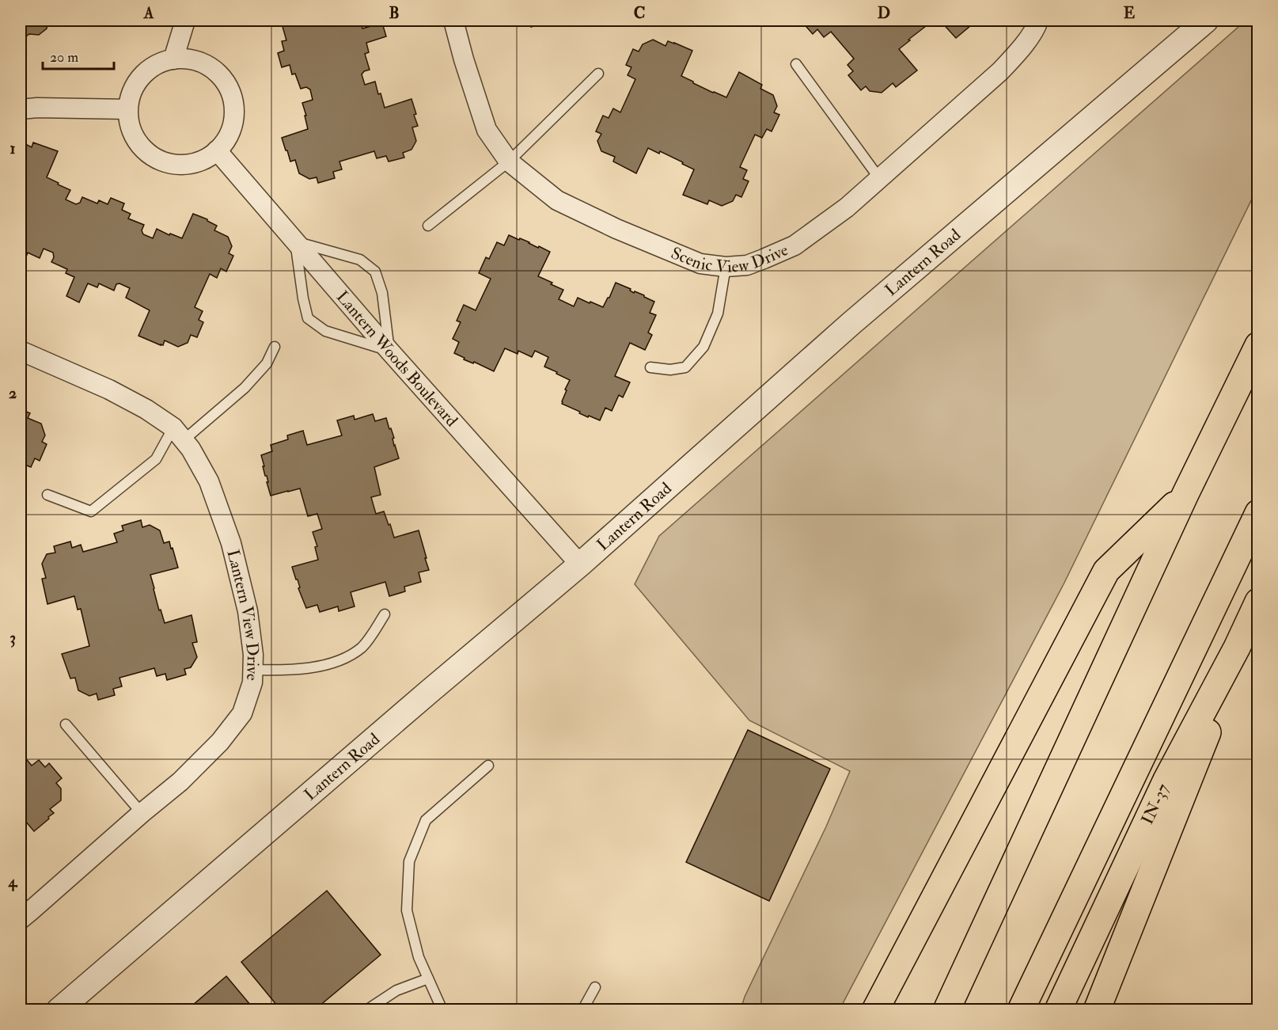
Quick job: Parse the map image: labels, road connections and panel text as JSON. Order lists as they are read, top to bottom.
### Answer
{
  "streets": {
    "highway": ["IN-37"],
    "street": [
      "Scenic View Drive",
      "Lantern Road",
      "Lantern Woods Boulevard",
      "Lantern View Drive"
    ]
  },
  "crossings": [
    ["Lantern Road", "Lantern Woods Boulevard"]
  ],
  "scale_bar": "20 m",
  "grid": {
    "columns": [
      "A",
      "B",
      "C",
      "D",
      "E"
    ],
    "rows": [
      "1",
      "2",
      "3",
      "4"
    ]
  }
}
